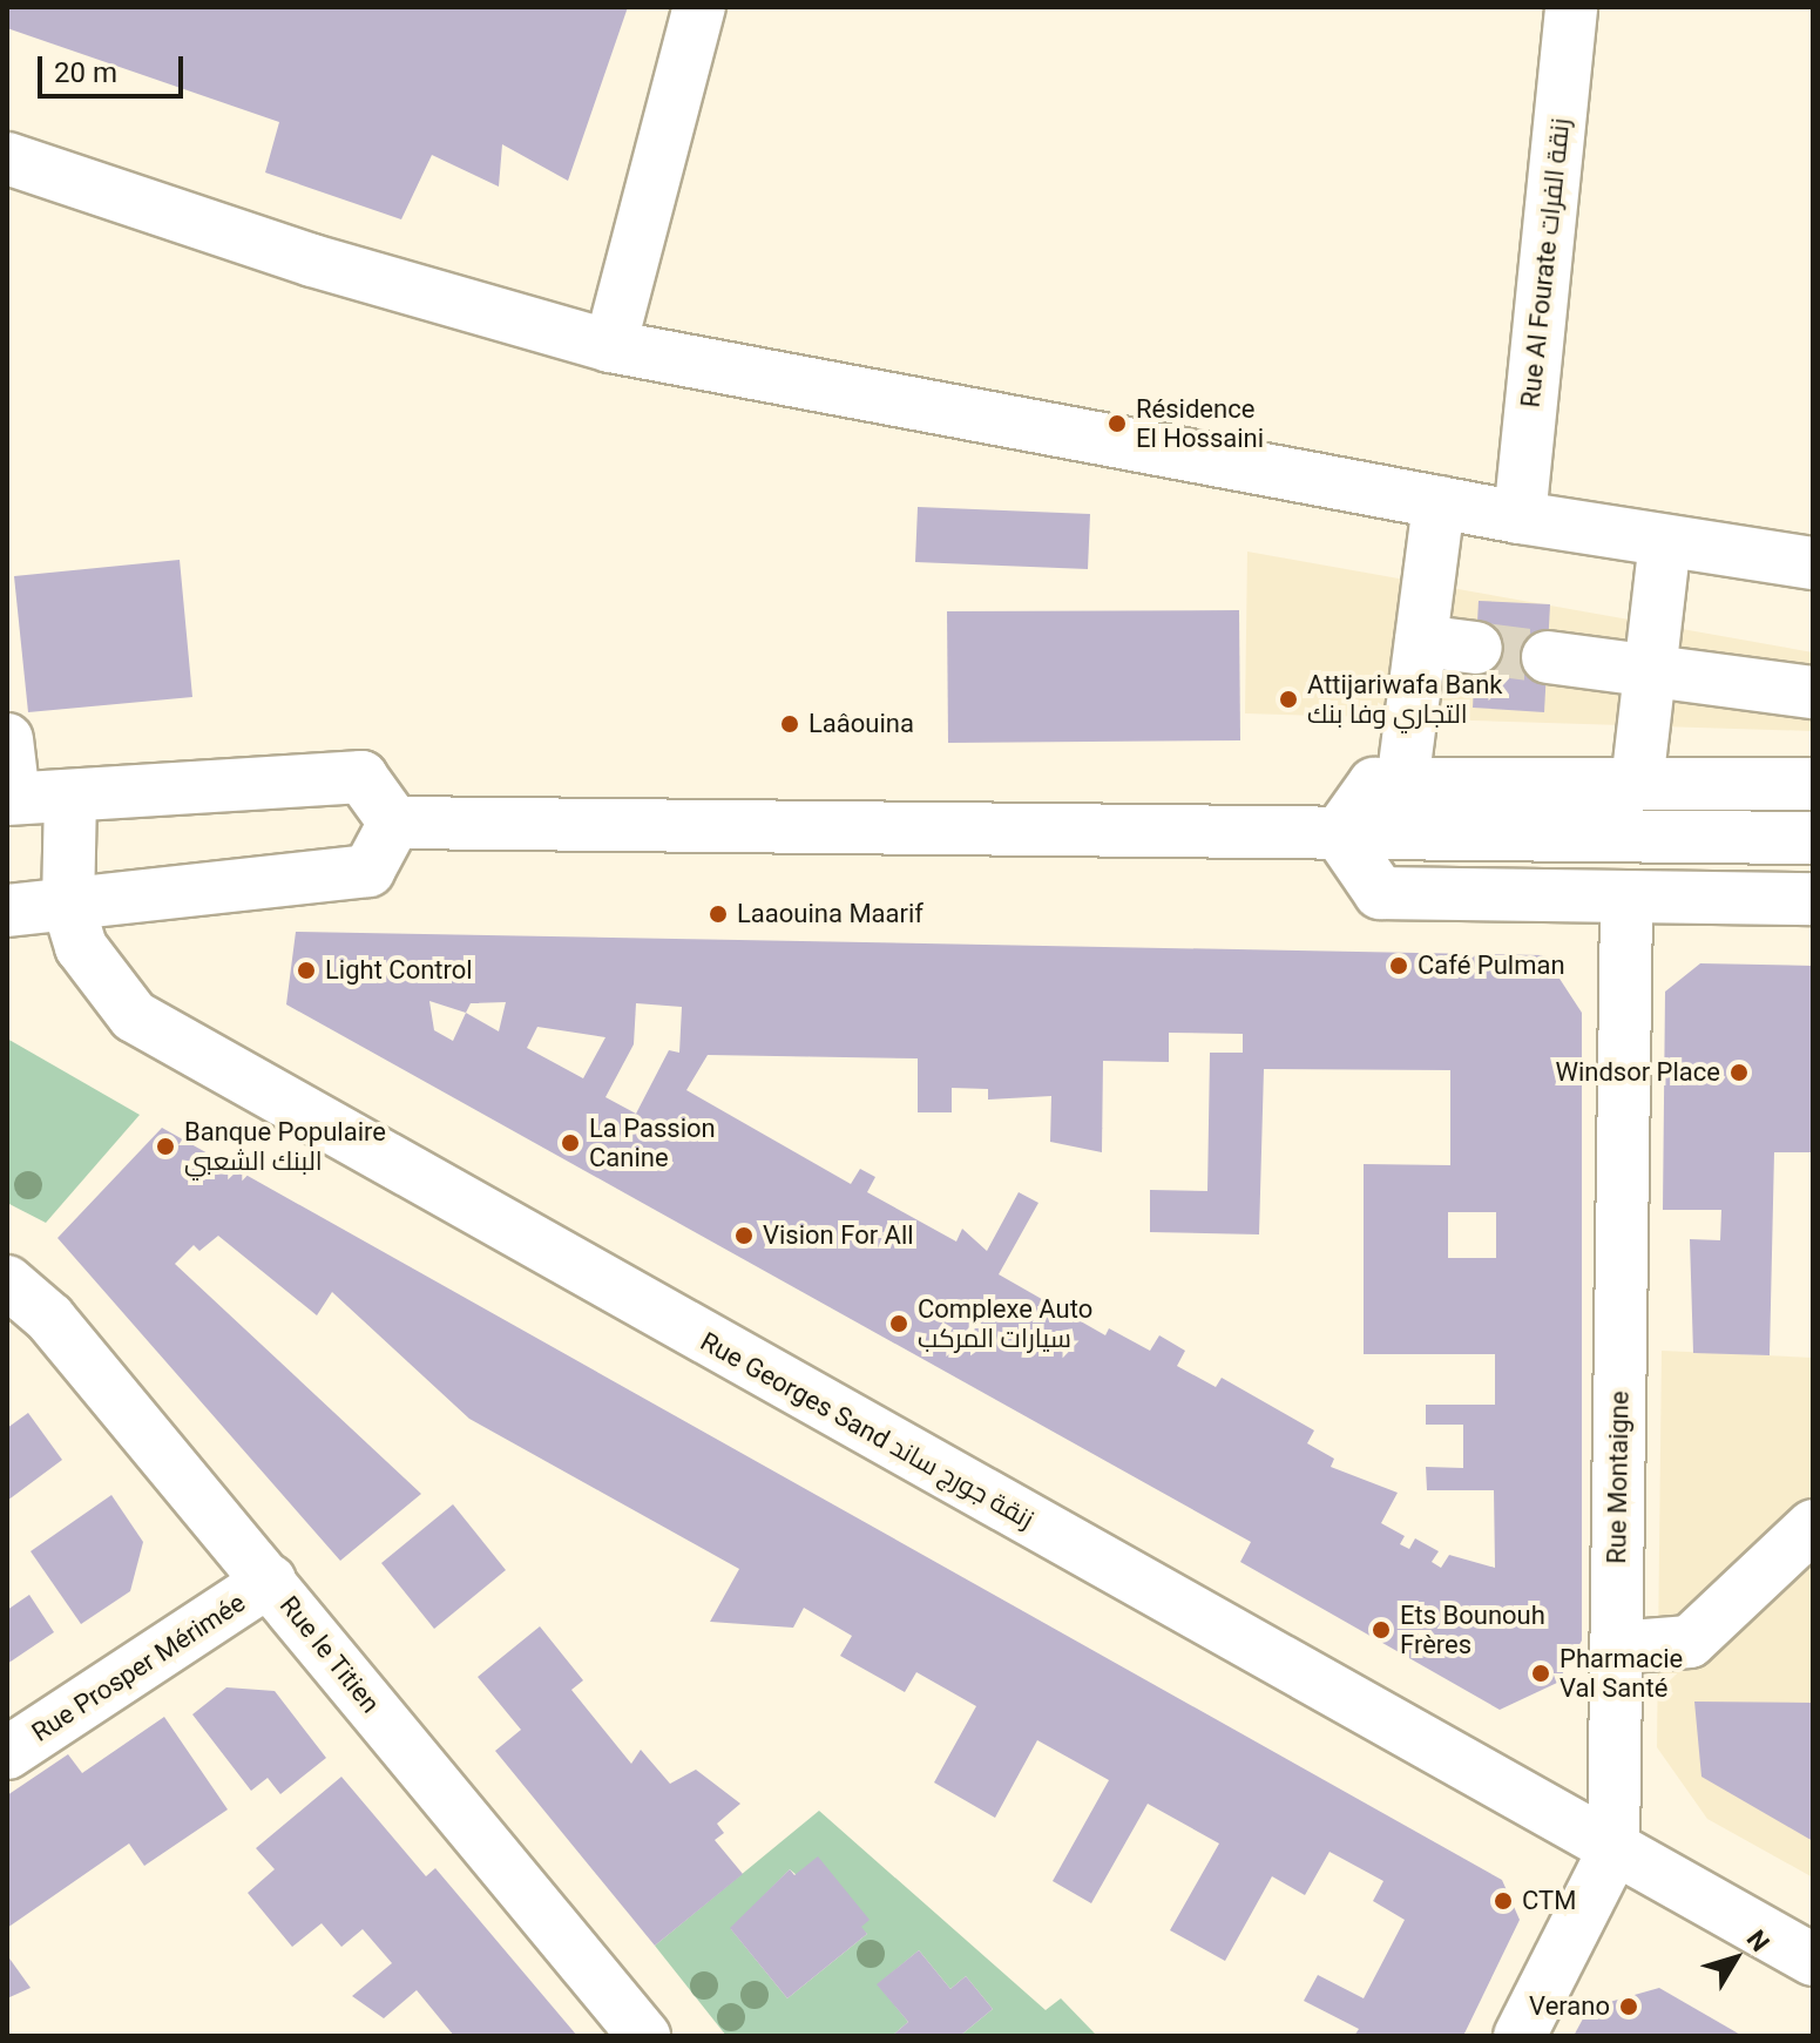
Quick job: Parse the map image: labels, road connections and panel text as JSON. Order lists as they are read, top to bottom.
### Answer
{
  "streets": {
    "street": [
      "Rue Al Fourate زنقة الفرات",
      "Rue Georges Sand زنقة جورج ساند",
      "Rue Montaigne",
      "Rue le Titien",
      "Rue Prosper Mérimée"
    ]
  },
  "crossings": [
    ["Rue Georges Sand زنقة جورج ساند", "Rue Montaigne"],
    ["Rue le Titien", "Rue Prosper Mérimée"]
  ],
  "places": [
    "Résidence El Hossaini",
    "Attijariwafa Bank التجاري وفا بنك",
    "Laâouina",
    "Laaouina Maarif",
    "Café Pulman",
    "Light Control",
    "Windsor Place",
    "La Passion Canine",
    "Banque Populaire البنك الشعبي",
    "Vision For All",
    "Complexe Auto سيارات المركب",
    "Ets Bounouh Frères",
    "Pharmacie Val Santé",
    "CTM",
    "Verano"
  ],
  "scale_bar": "20 m",
  "north": "top right"
}
